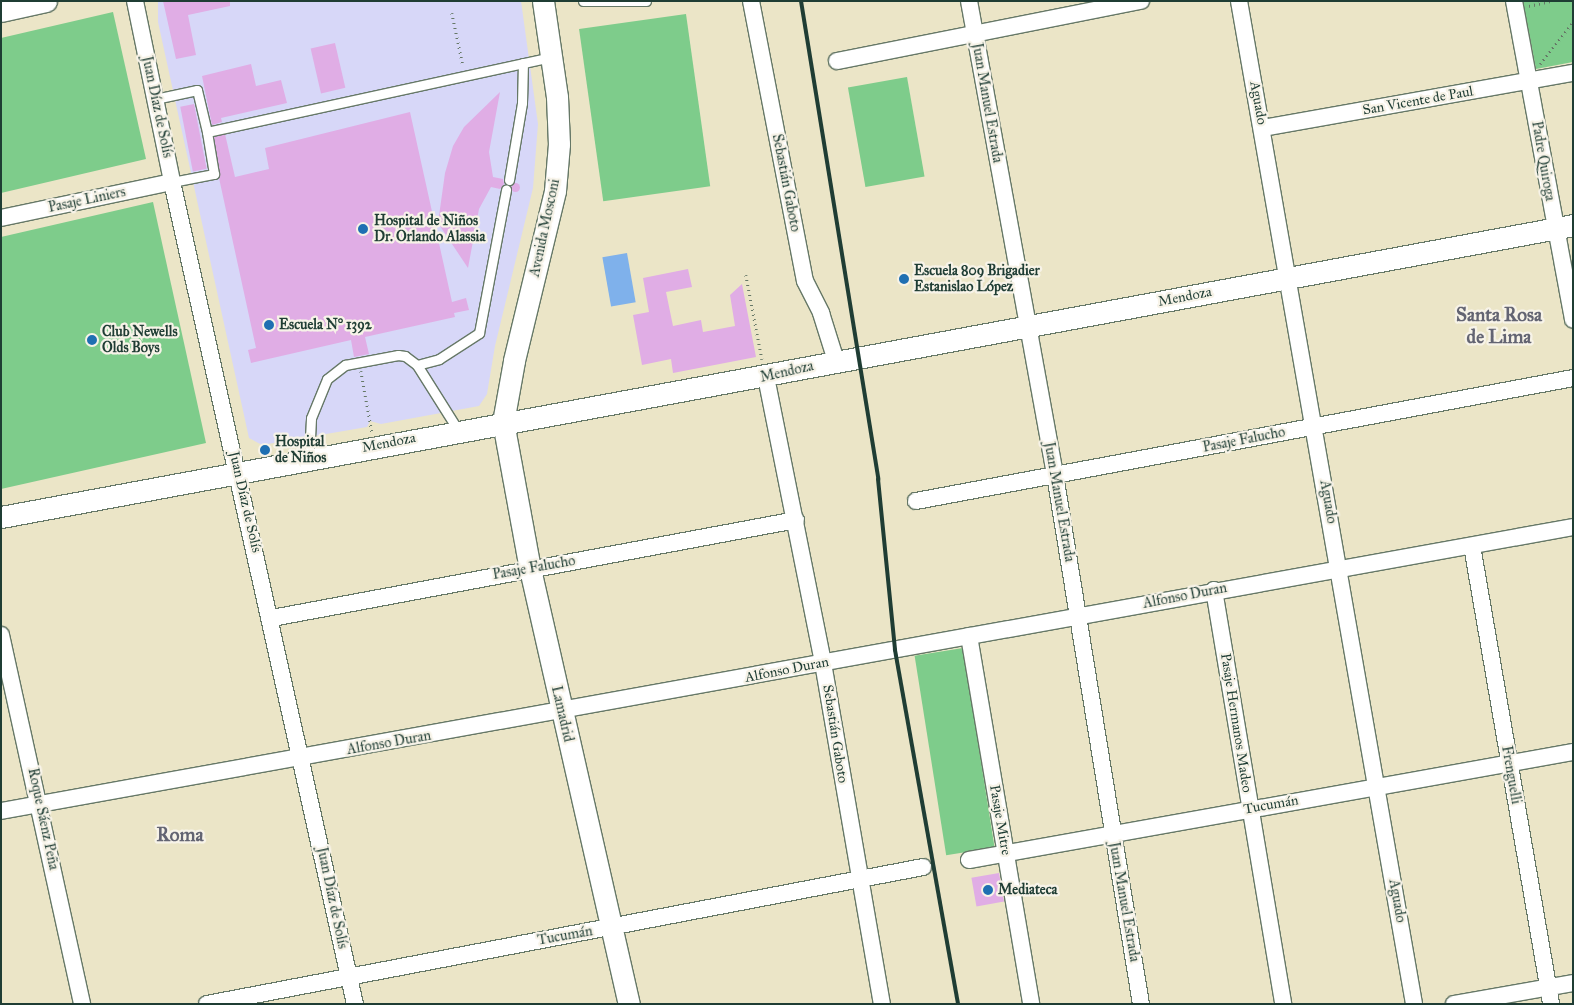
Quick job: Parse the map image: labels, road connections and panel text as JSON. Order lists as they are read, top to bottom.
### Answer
{
  "streets": {
    "street": [
      "San Vicente de Paul",
      "Juan Manuel Estrada",
      "Aguado",
      "Juan Díaz de Solís",
      "Padre Quiroga",
      "Sebastián Gaboto",
      "Pasaje Liniers",
      "Avenida Mosconi",
      "Mendoza",
      "Pasaje Falucho",
      "Alfonso Duran",
      "Lamadrid",
      "Pasaje Hermanos Madeo",
      "Frenguelli",
      "Tucumán",
      "Roque Sáenz Peña",
      "Pasaje Mitre"
    ]
  },
  "crossings": [
    ["San Vicente de Paul", "Aguado"],
    ["San Vicente de Paul", "Padre Quiroga"],
    ["Juan Manuel Estrada", "Mendoza"],
    ["Juan Manuel Estrada", "Pasaje Falucho"],
    ["Juan Manuel Estrada", "Alfonso Duran"],
    ["Juan Manuel Estrada", "Tucumán"],
    ["Aguado", "Mendoza"],
    ["Aguado", "Pasaje Falucho"],
    ["Aguado", "Alfonso Duran"],
    ["Aguado", "Tucumán"],
    ["Juan Díaz de Solís", "Pasaje Liniers"],
    ["Juan Díaz de Solís", "Mendoza"],
    ["Juan Díaz de Solís", "Pasaje Falucho"],
    ["Juan Díaz de Solís", "Alfonso Duran"],
    ["Juan Díaz de Solís", "Tucumán"],
    ["Padre Quiroga", "Mendoza"],
    ["Sebastián Gaboto", "Mendoza"],
    ["Sebastián Gaboto", "Pasaje Falucho"],
    ["Sebastián Gaboto", "Alfonso Duran"],
    ["Sebastián Gaboto", "Tucumán"],
    ["Avenida Mosconi", "Mendoza"],
    ["Avenida Mosconi", "Lamadrid"],
    ["Mendoza", "Lamadrid"],
    ["Pasaje Falucho", "Lamadrid"],
    ["Alfonso Duran", "Lamadrid"],
    ["Alfonso Duran", "Pasaje Hermanos Madeo"],
    ["Alfonso Duran", "Frenguelli"],
    ["Alfonso Duran", "Roque Sáenz Peña"],
    ["Alfonso Duran", "Pasaje Mitre"],
    ["Lamadrid", "Tucumán"],
    ["Pasaje Hermanos Madeo", "Tucumán"],
    ["Frenguelli", "Tucumán"],
    ["Tucumán", "Pasaje Mitre"]
  ],
  "districts": ["Santa Rosa de Lima", "Roma"],
  "places": [
    "Hospital de Niños Dr. Orlando Alassia",
    "Escuela 809 Brigadier Estanislao López",
    "Escuela N° 1392",
    "Club Newells Olds Boys",
    "Hospital de Niños",
    "Mediateca"
  ]
}
